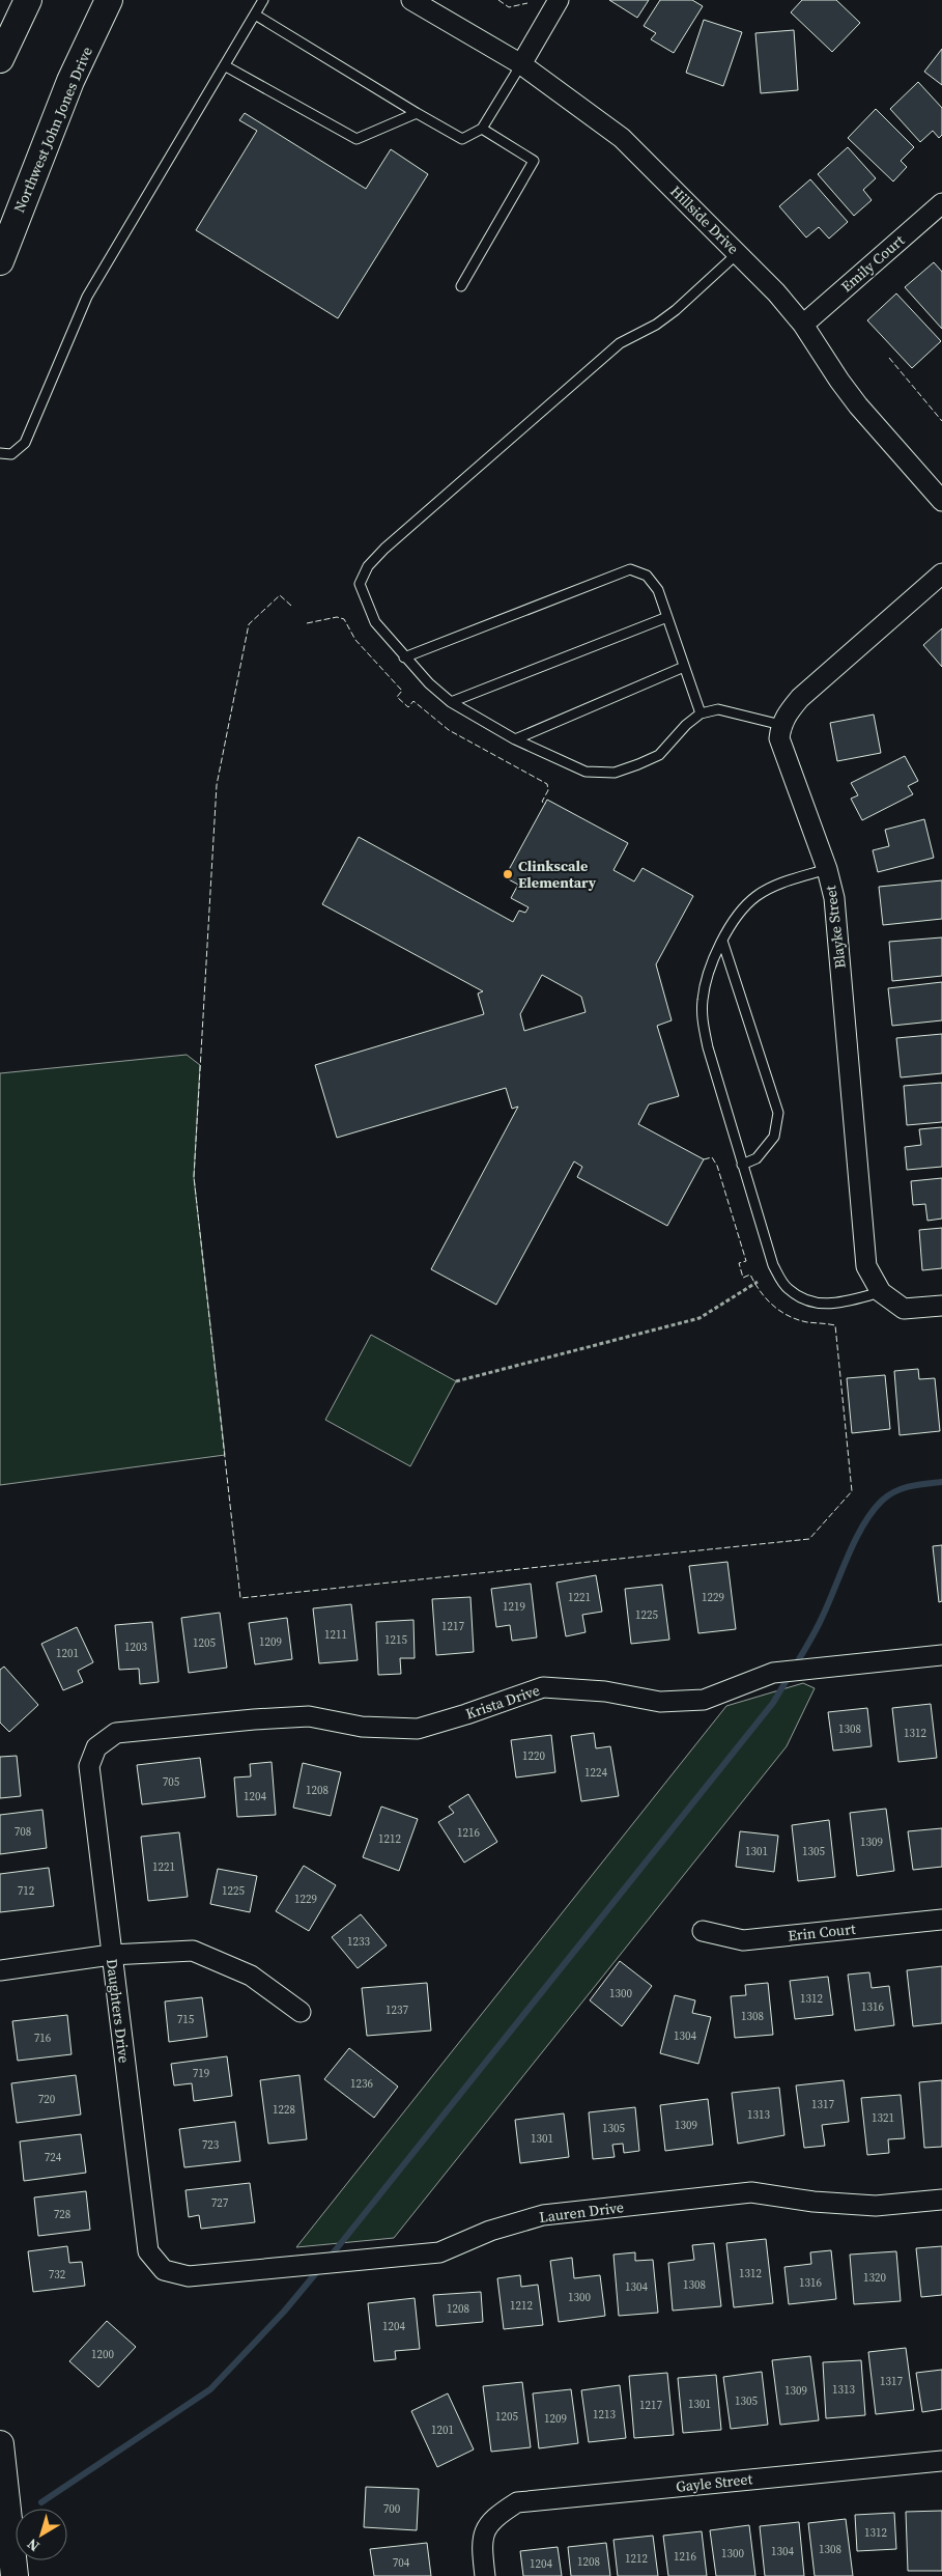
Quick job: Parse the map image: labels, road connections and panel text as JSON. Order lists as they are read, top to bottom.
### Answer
{
  "streets": {
    "main road": ["Northwest John Jones Drive"],
    "street": [
      "Hillside Drive",
      "Emily Court",
      "Blayke Street",
      "Krista Drive",
      "Erin Court",
      "Daughters Drive",
      "Lauren Drive",
      "Gayle Street"
    ]
  },
  "crossings": [
    ["Hillside Drive", "Emily Court"],
    ["Krista Drive", "Daughters Drive"],
    ["Daughters Drive", "Lauren Drive"]
  ],
  "places": ["Clinkscale Elementary"],
  "house_numbers": [
    "1221",
    "1229",
    "1219",
    "1225",
    "1217",
    "1211",
    "1215",
    "1209",
    "1205",
    "1203",
    "1201",
    "1308",
    "1312",
    "1220",
    "1224",
    "705",
    "1208",
    "1204",
    "708",
    "1216",
    "1212",
    "1309",
    "1301",
    "1305",
    "1221",
    "712",
    "1225",
    "1229",
    "1233",
    "1300",
    "1312",
    "1316",
    "1237",
    "1308",
    "715",
    "1304",
    "716",
    "719",
    "1236",
    "720",
    "1317",
    "1228",
    "1313",
    "1321",
    "1309",
    "1305",
    "1301",
    "723",
    "724",
    "727",
    "728",
    "1312",
    "732",
    "1320",
    "1316",
    "1308",
    "1304",
    "1300",
    "1212",
    "1208",
    "1204",
    "1200",
    "1317",
    "1313",
    "1309",
    "1305",
    "1301",
    "1217",
    "1213",
    "1205",
    "1209",
    "1201",
    "700",
    "1312",
    "1308",
    "1304",
    "1300",
    "1216",
    "1212",
    "1208",
    "704",
    "1204"
  ],
  "north": "bottom left"
}
